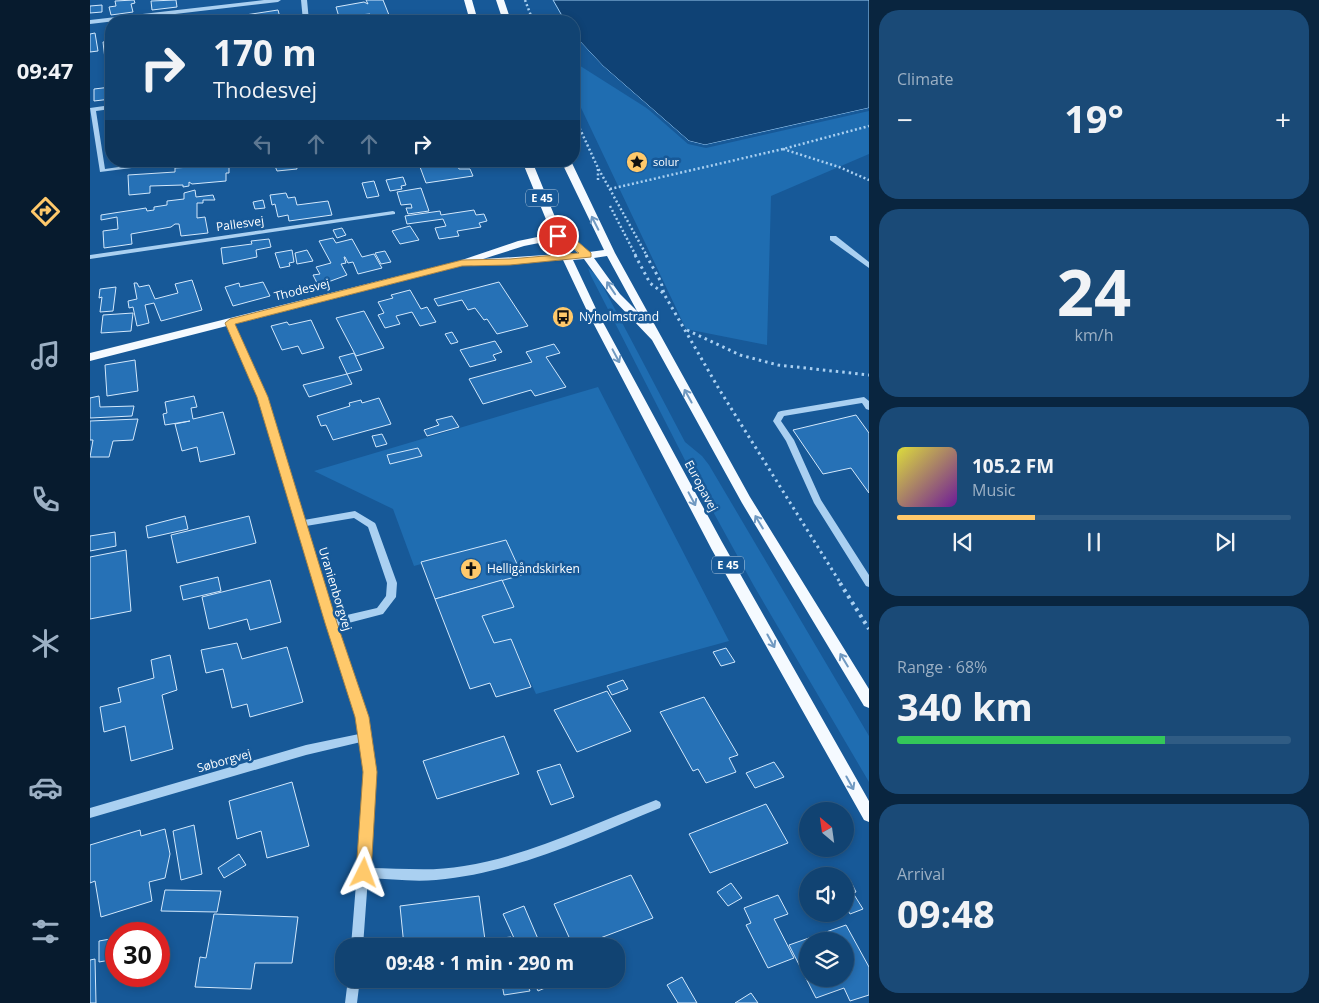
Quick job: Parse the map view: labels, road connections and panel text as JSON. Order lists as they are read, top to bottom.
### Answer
{
  "streets": {
    "main road": ["E 45", "Thodesvej", "Europavej"],
    "street": ["Pallesvej", "Uranienborgvej", "Søborgvej"]
  },
  "crossings": [
    ["E 45", "Thodesvej"],
    ["Thodesvej", "Europavej"],
    ["Thodesvej", "Uranienborgvej"],
    ["Uranienborgvej", "Søborgvej"]
  ],
  "places": {
    "place": ["solur"],
    "bus stop": ["Nyholmstrand"],
    "church": ["Helligåndskirken"]
  },
  "north": "top left",
  "page": {
    "tabs": "09:47",
    "tile": [
      "Climate",
      ["24", "km/h"],
      ["Range · 68%", "340 km"],
      ["Arrival", "09:48"]
    ],
    "turn": ["170 m", "Thodesvej"],
    "heat": ["−", "19°", "+"],
    "song": ["105.2 FM", "Music"],
    "limit": "30",
    "trip": "09:48 · 1 min · 290 m"
  }
}
